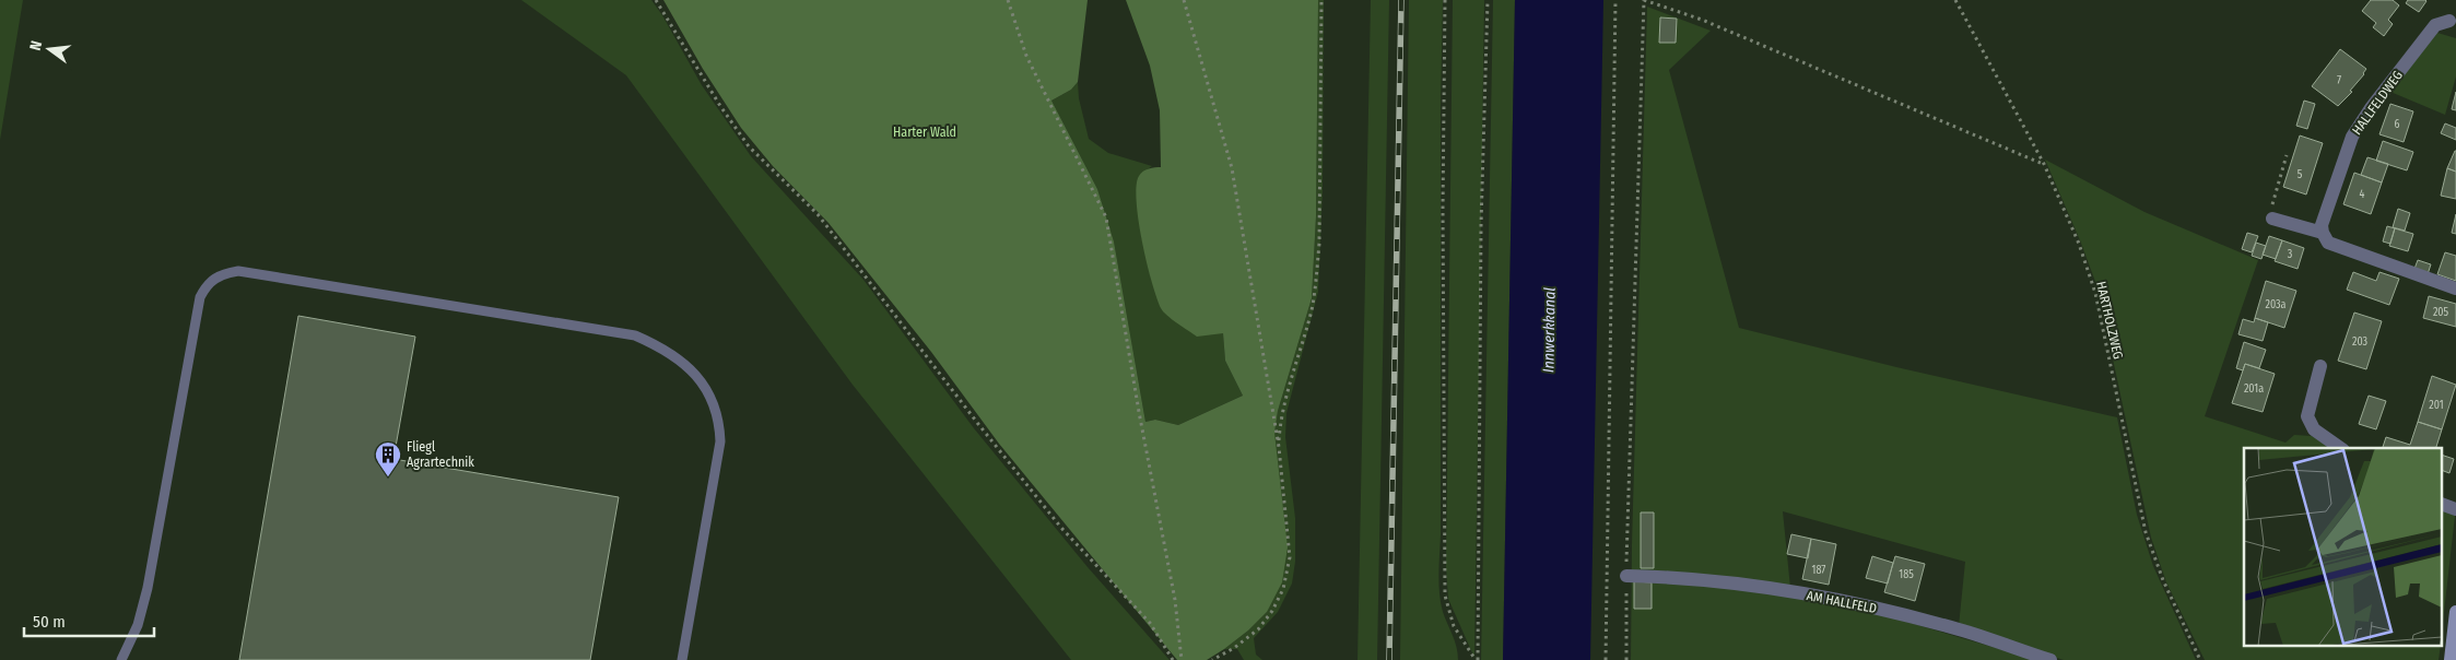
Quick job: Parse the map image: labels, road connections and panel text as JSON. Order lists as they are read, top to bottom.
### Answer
{
  "streets": {
    "street": ["HALLFELDWEG", "AM HALLFELD"],
    "path": ["HARTHOLZWEG"]
  },
  "water": ["Innwerkkanal"],
  "parks": ["Harter Wald"],
  "places": {
    "building": ["Fliegl Agrartechnik"]
  },
  "house_numbers": [
    "7",
    "6",
    "5",
    "4",
    "3",
    "203a",
    "205",
    "203",
    "201a",
    "201",
    "187",
    "185"
  ],
  "scale_bar": "50 m",
  "north": "left"
}
